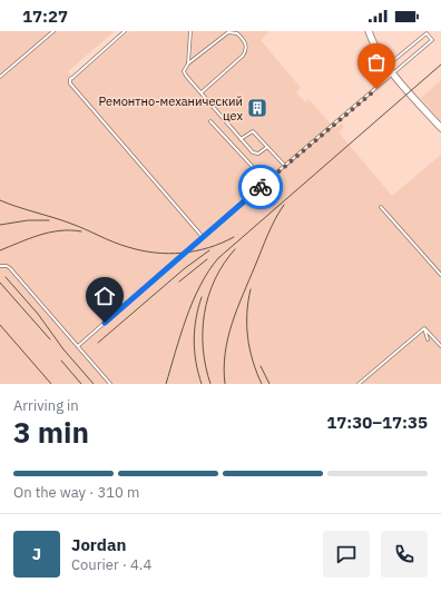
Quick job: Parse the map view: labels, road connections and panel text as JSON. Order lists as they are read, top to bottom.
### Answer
{
  "places": {
    "building": ["Ремонтно-механический цех"]
  },
  "page": {
    "status": "17:27",
    "heading": ["3 min", "Arriving in", "17:30–17:35"],
    "panel": ["Jordan", "Courier · 4.4"],
    "bar": "On the way · 310 m",
    "round": "J"
  }
}
